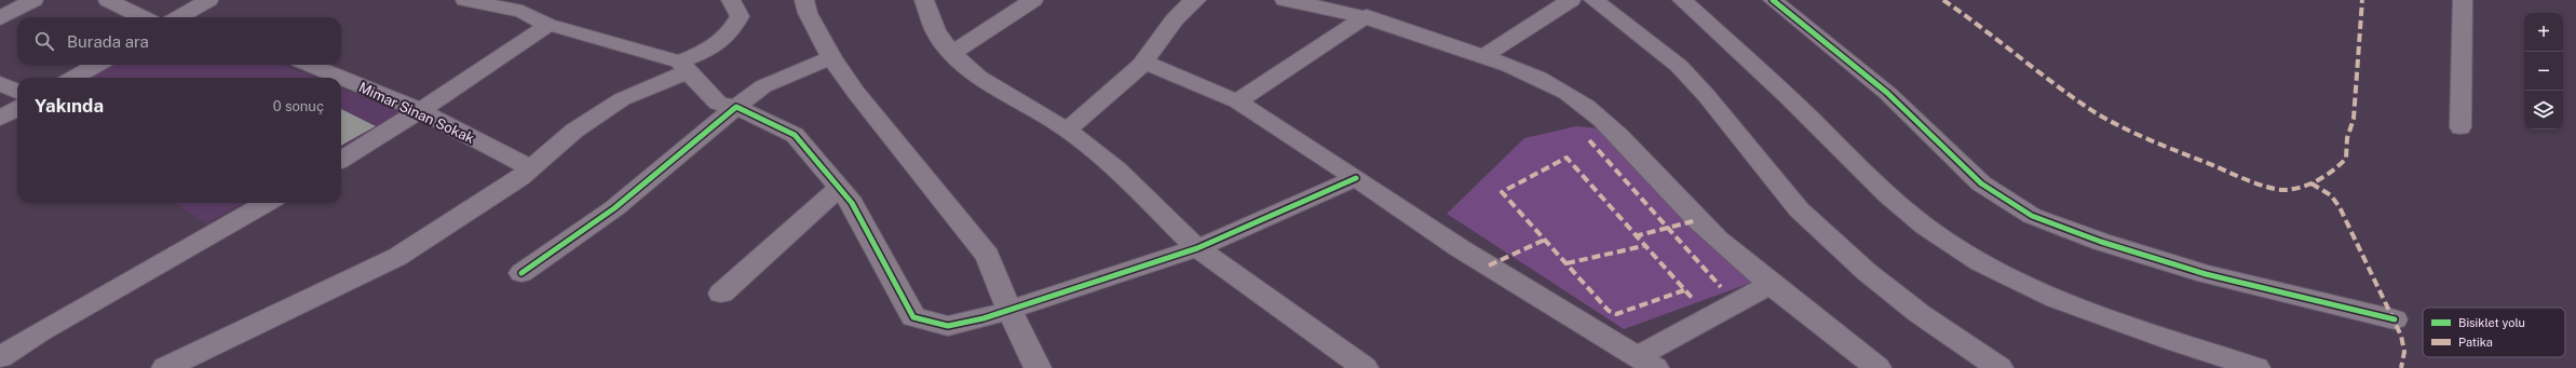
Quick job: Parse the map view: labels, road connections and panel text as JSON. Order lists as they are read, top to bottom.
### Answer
{
  "streets": {
    "street": ["Mimar Sinan Sokak"]
  },
  "legend": ["Bisiklet yolu", "Patika"],
  "page": {
    "map_buttons": ["+", "−"],
    "search": "Burada ara",
    "heading": ["Yakında", "0 sonuç"]
  }
}
